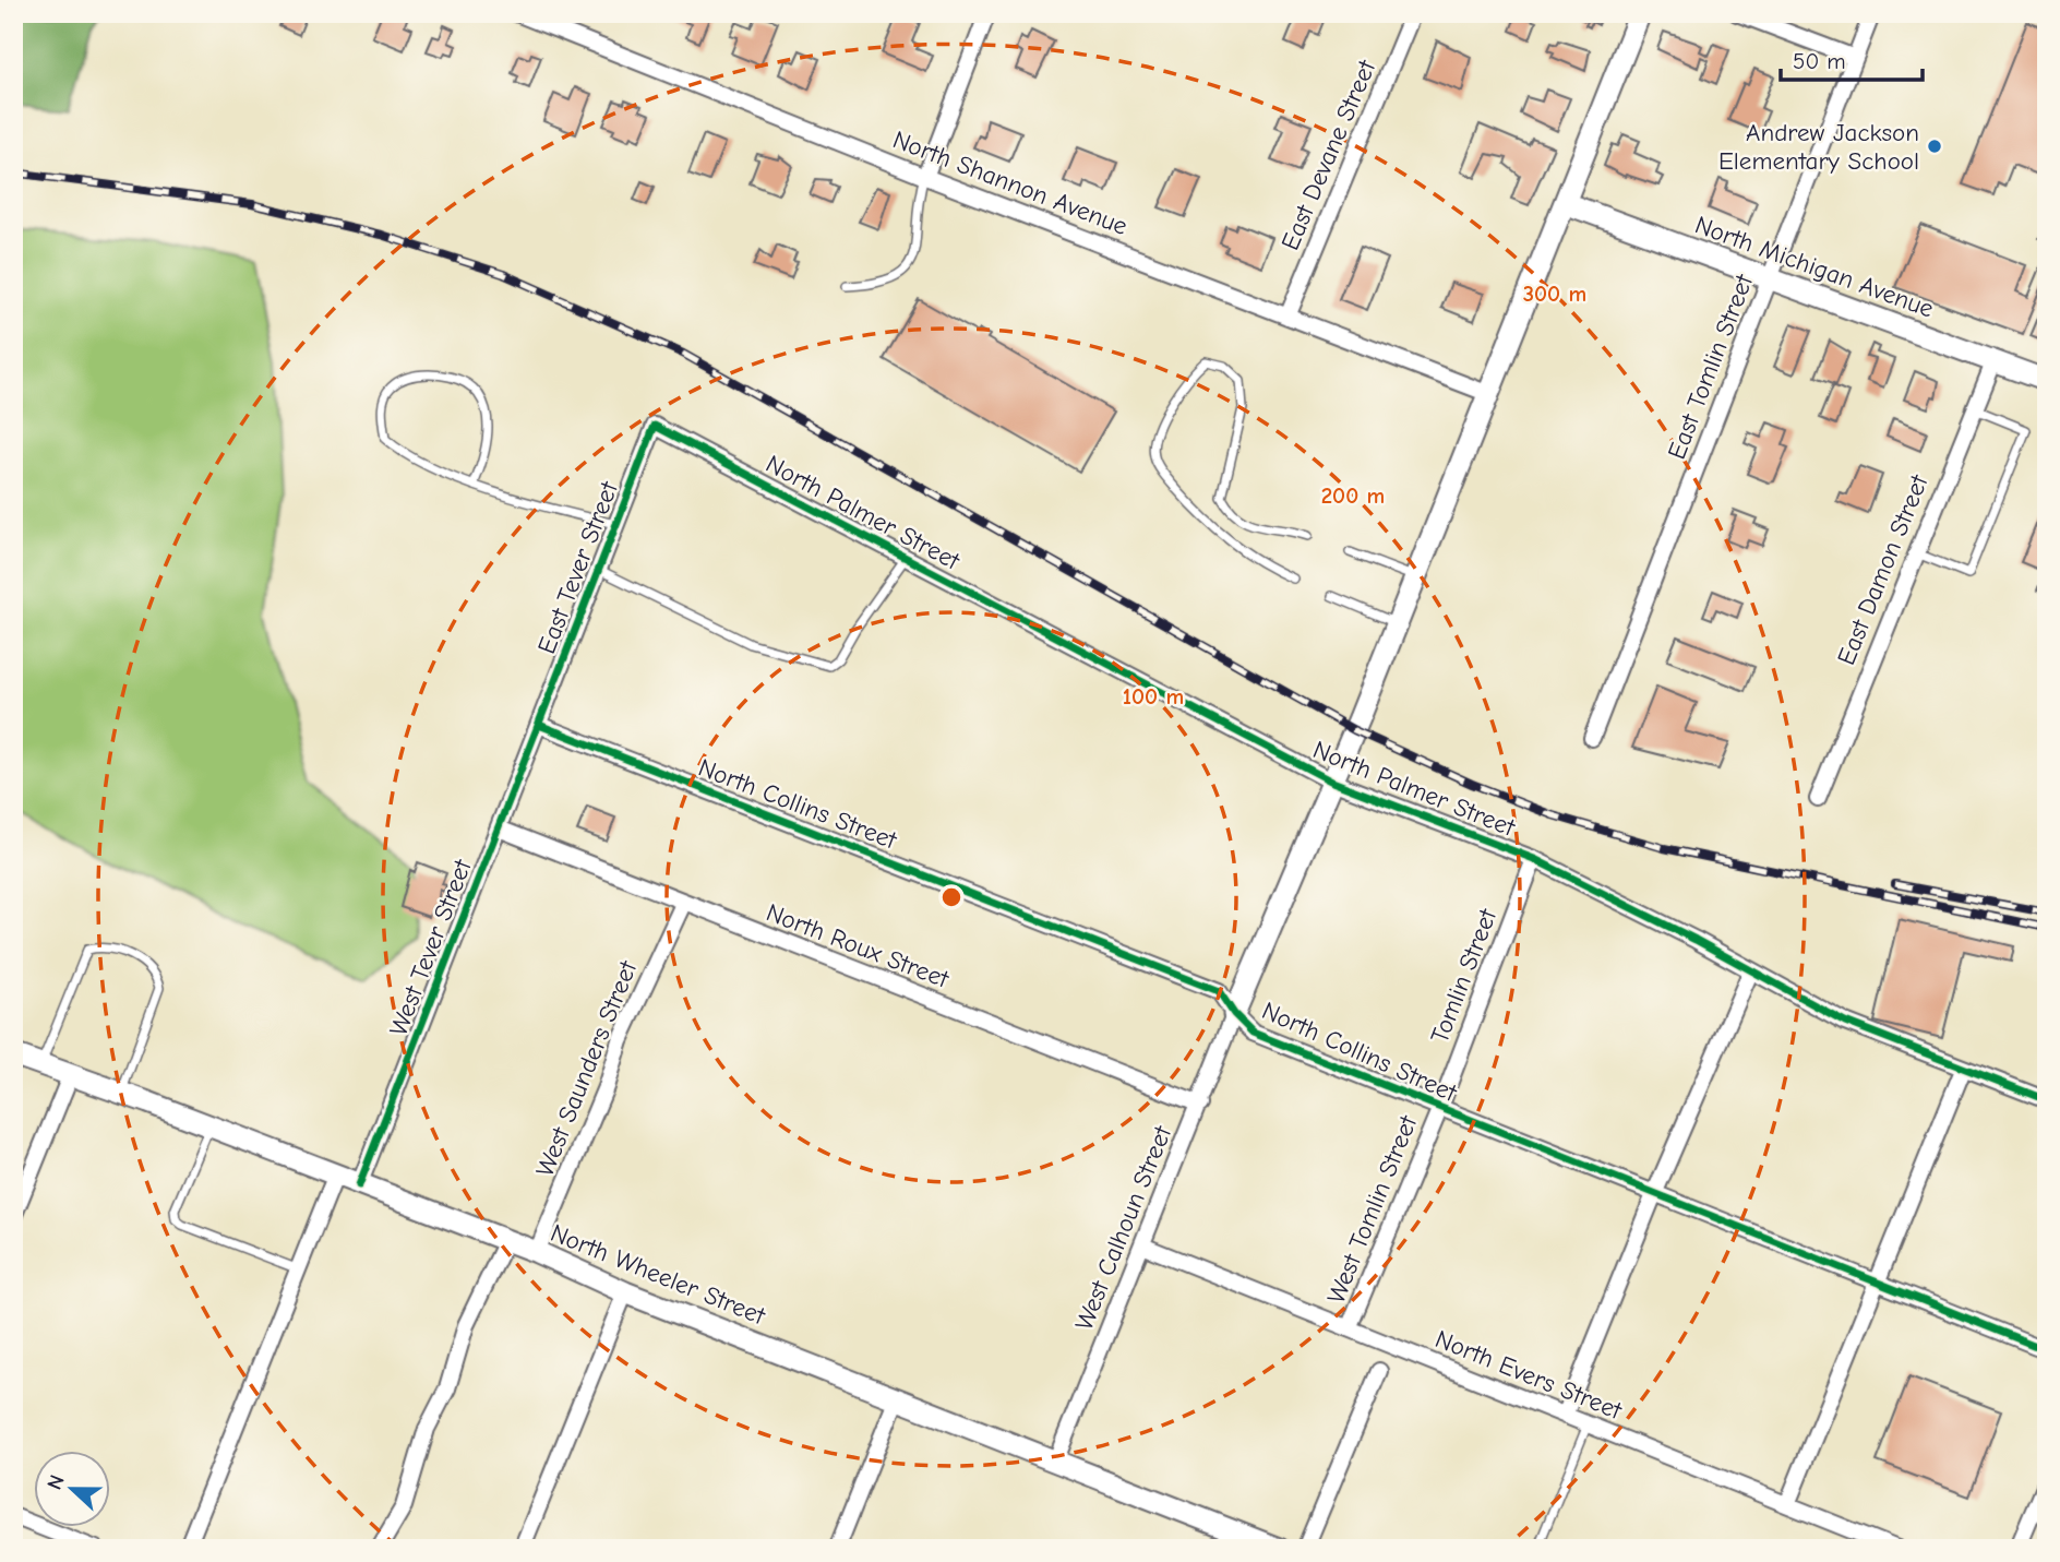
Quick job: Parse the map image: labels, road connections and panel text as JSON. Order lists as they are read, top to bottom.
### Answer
{
  "streets": {
    "street": [
      "East Devane Street",
      "North Shannon Avenue",
      "North Michigan Avenue",
      "East Tomlin Street",
      "North Palmer Street",
      "East Tever Street",
      "East Damon Street",
      "North Collins Street",
      "North Roux Street",
      "West Tever Street",
      "Tomlin Street",
      "West Saunders Street",
      "West Tomlin Street",
      "West Calhoun Street",
      "North Wheeler Street",
      "North Evers Street"
    ]
  },
  "crossings": [
    ["East Devane Street", "North Shannon Avenue"],
    ["North Michigan Avenue", "East Tomlin Street"],
    ["North Michigan Avenue", "East Damon Street"],
    ["North Palmer Street", "East Tever Street"],
    ["North Palmer Street", "Tomlin Street"],
    ["East Tever Street", "North Collins Street"],
    ["East Tever Street", "West Tever Street"],
    ["North Collins Street", "West Tever Street"],
    ["North Collins Street", "Tomlin Street"],
    ["North Collins Street", "West Tomlin Street"],
    ["North Collins Street", "West Calhoun Street"],
    ["North Roux Street", "West Tever Street"],
    ["North Roux Street", "West Saunders Street"],
    ["North Roux Street", "West Calhoun Street"],
    ["West Tever Street", "North Wheeler Street"],
    ["Tomlin Street", "West Tomlin Street"],
    ["West Saunders Street", "North Wheeler Street"],
    ["West Tomlin Street", "North Evers Street"],
    ["West Calhoun Street", "North Wheeler Street"],
    ["West Calhoun Street", "North Evers Street"]
  ],
  "places": ["Andrew Jackson Elementary School"],
  "scale_bar": "50 m",
  "north": "left",
  "rings": ["300 m", "200 m", "100 m"]
}
